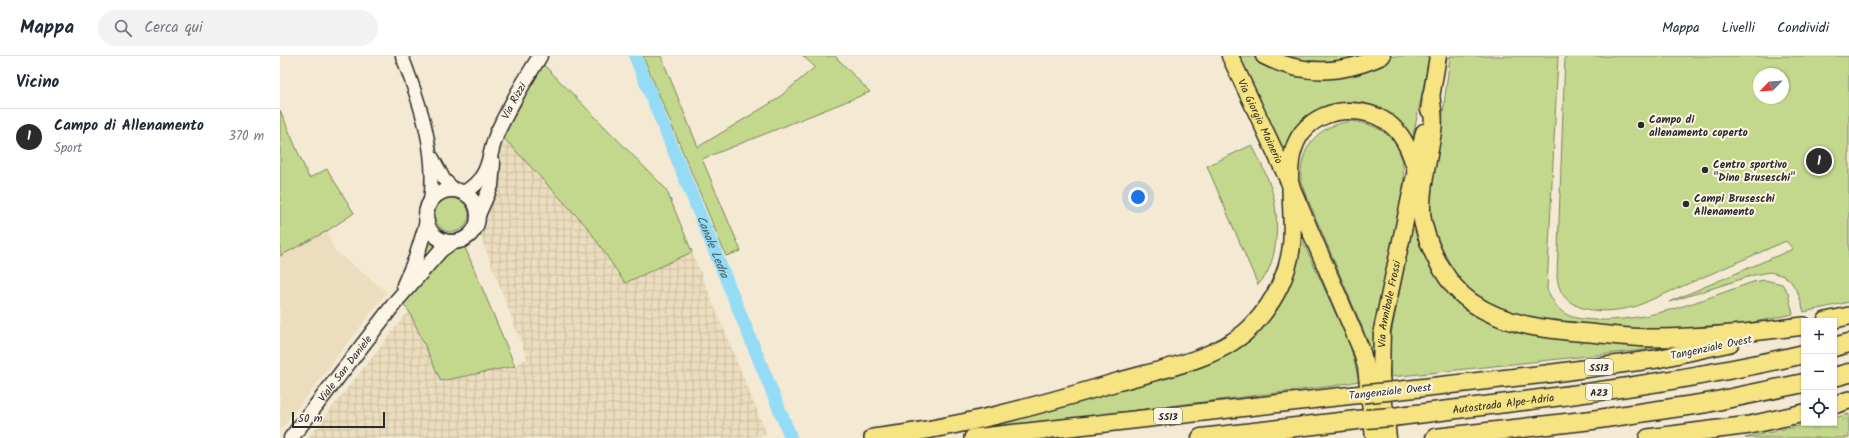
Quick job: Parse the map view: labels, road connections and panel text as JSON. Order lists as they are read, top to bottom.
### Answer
{
  "streets": {
    "highway": [
      "Tangenziale Ovest",
      "SS13",
      "A23",
      "Autostrada Alpe-Adria"
    ],
    "main road": [
      "Via Rizzi",
      "Via Giorgio Mainerio",
      "Via Annibale Frossi",
      "Viale San Daniele"
    ]
  },
  "crossings": [
    ["Via Rizzi", "Viale San Daniele"],
    ["Via Giorgio Mainerio", "Via Annibale Frossi"]
  ],
  "water": ["Canale Ledra"],
  "places": ["Campo di allenamento coperto", "Centro sportivo \"Dino Bruseschi\"", "Campi Bruseschi Allenamento"],
  "scale_bar": "50 m",
  "north": "bottom left",
  "page": {
    "header": "Mappa",
    "search": "Cerca qui",
    "nav": ["Mappa", "Livelli", "Condividi"],
    "heading": "Vicino",
    "list": [
      {
        "mark": "1",
        "name": "Campo di Allenamento",
        "note": "Sport",
        "value": "370 m"
      }
    ],
    "pins": "1",
    "map_buttons": ["+", "−"],
    "scale": "50 m"
  }
}
